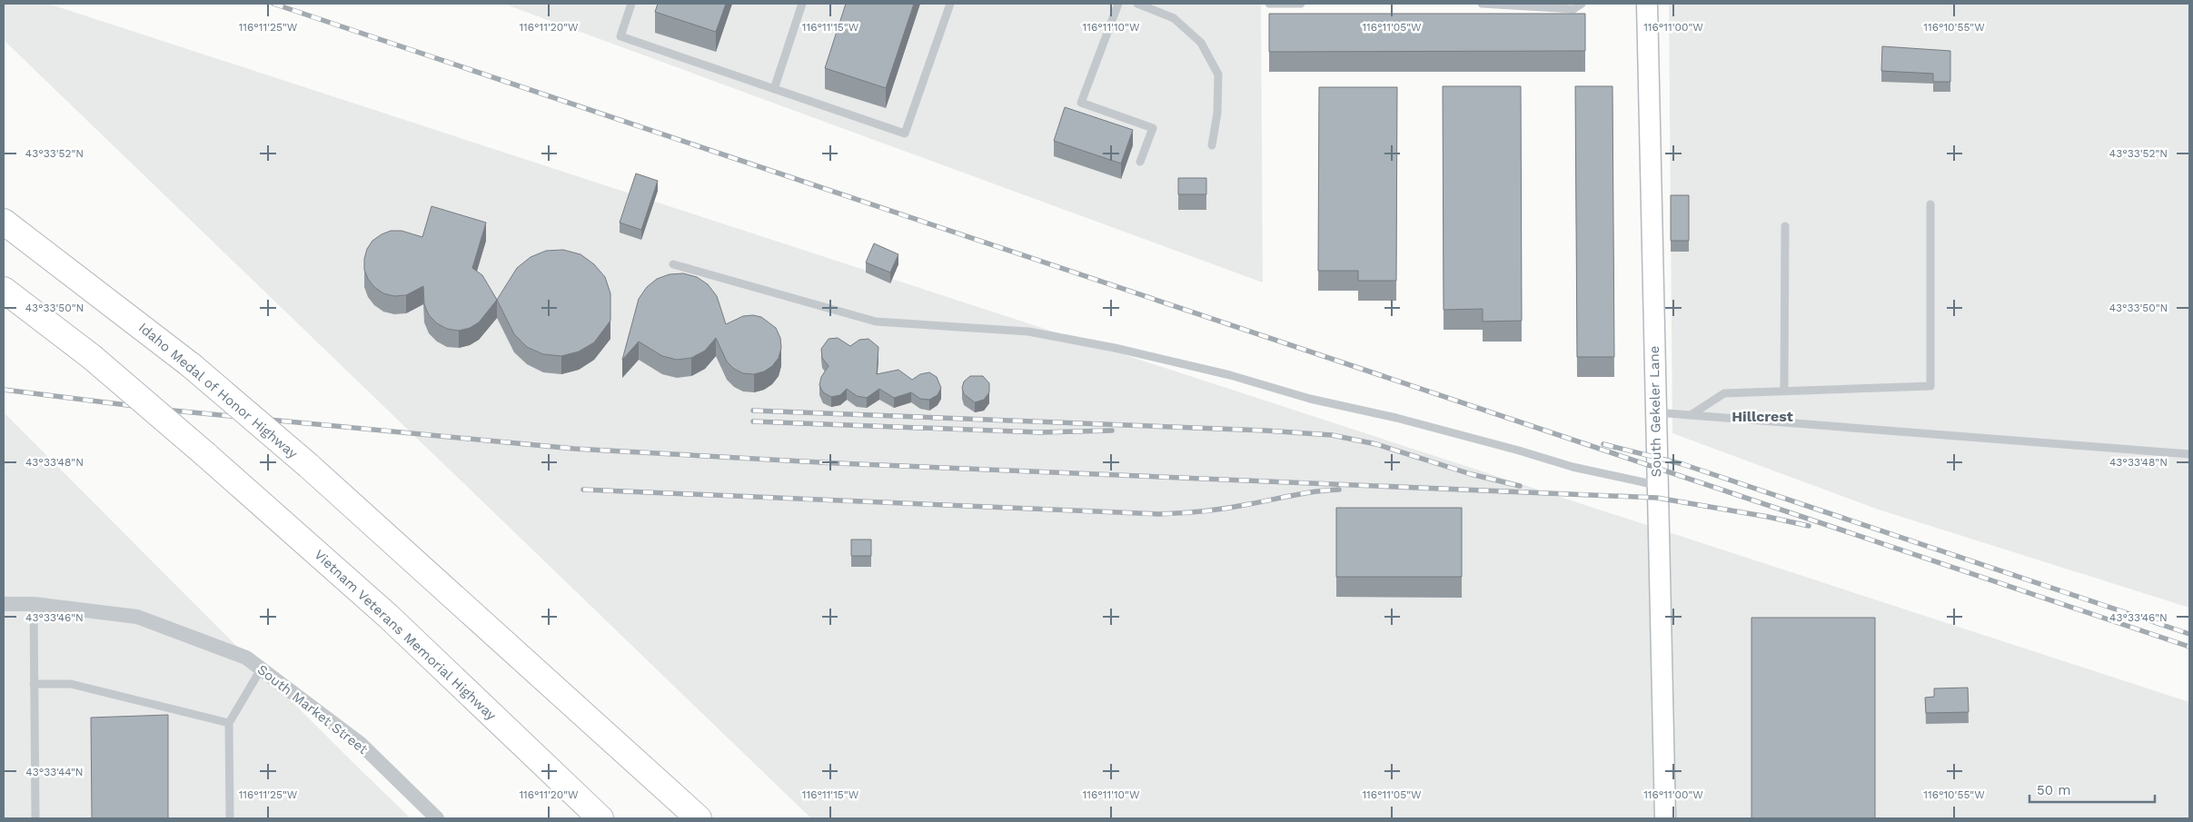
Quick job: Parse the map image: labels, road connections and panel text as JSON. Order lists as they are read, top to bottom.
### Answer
{
  "streets": {
    "highway": ["Idaho Medal of Honor Highway", "Vietnam Veterans Memorial Highway"],
    "street": ["South Gekeler Lane", "South Market Street"]
  },
  "districts": ["Hillcrest"],
  "scale_bar": "50 m",
  "coordinates": [
    "116°11'25\"W",
    "116°11'20\"W",
    "116°11'15\"W",
    "116°11'10\"W",
    "116°11'05\"W",
    "116°11'00\"W",
    "116°10'55\"W",
    "43°33'52\"N",
    "43°33'50\"N",
    "43°33'48\"N",
    "43°33'46\"N",
    "43°33'44\"N"
  ]
}
